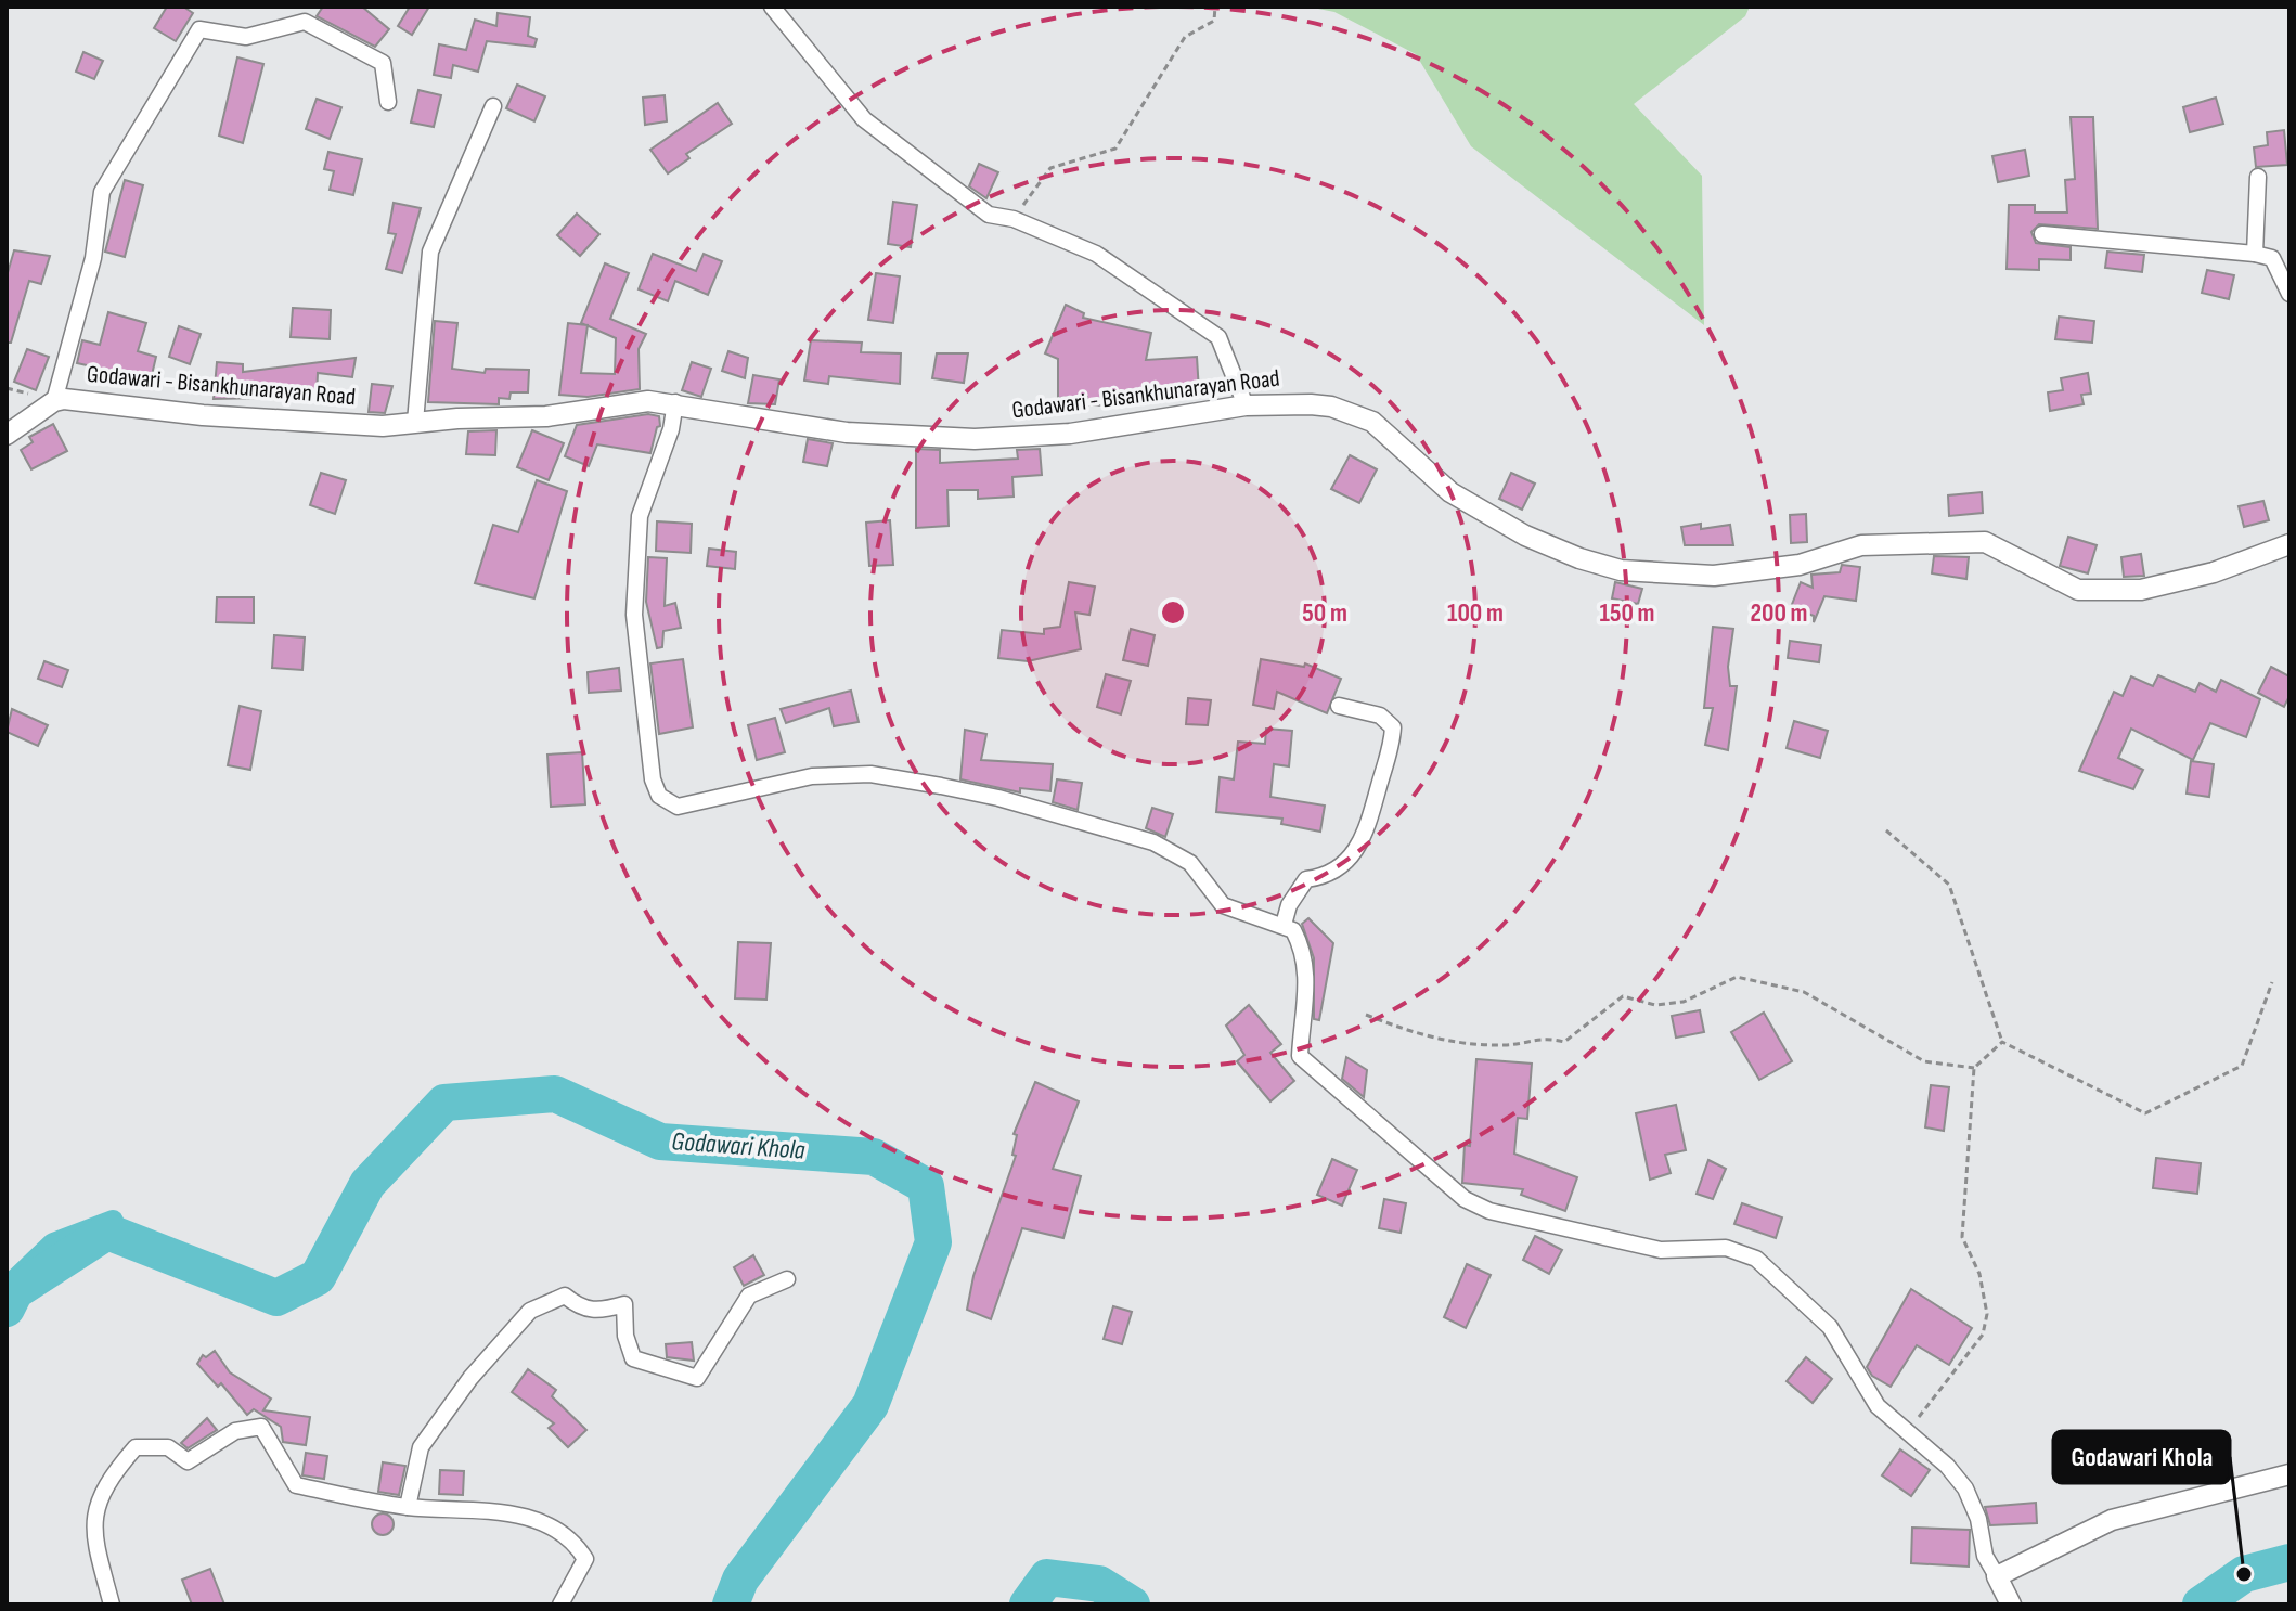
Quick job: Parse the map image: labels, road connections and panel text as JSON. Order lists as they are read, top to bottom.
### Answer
{
  "streets": {
    "street": ["Godawari - Bisankhunarayan Road"]
  },
  "water": ["Godawari Khola"],
  "places": ["Godawari Khola"],
  "rings": [
    "50 m",
    "100 m",
    "150 m",
    "200 m"
  ]
}
